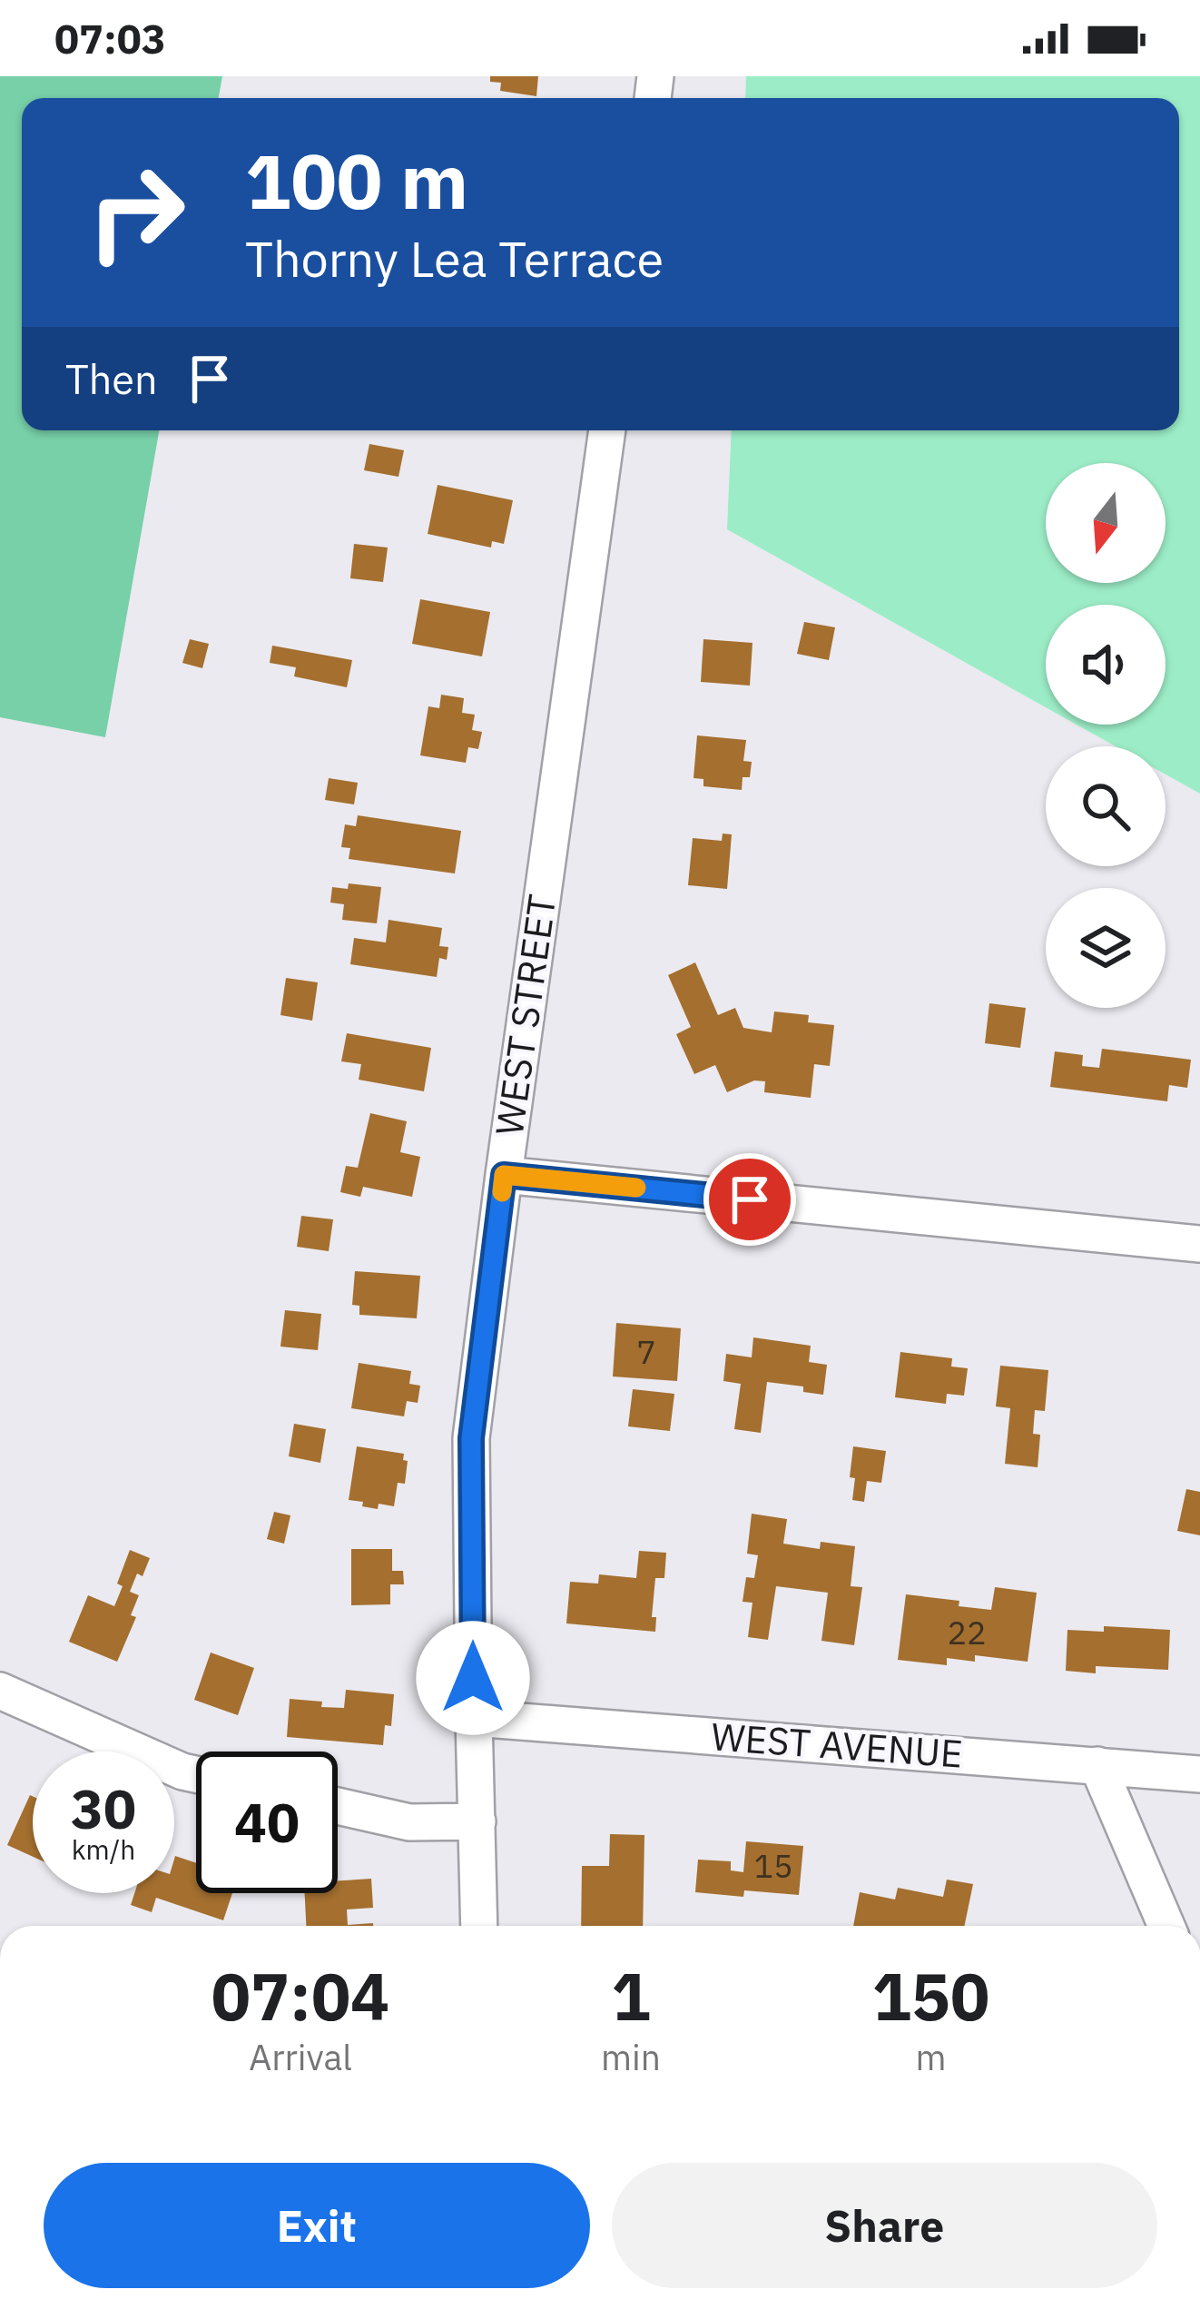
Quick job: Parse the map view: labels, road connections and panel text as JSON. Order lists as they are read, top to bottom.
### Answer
{
  "streets": {
    "street": ["WEST STREET", "WEST AVENUE"]
  },
  "crossings": [
    ["WEST STREET", "WEST AVENUE"]
  ],
  "house_numbers": ["7", "22", "15"],
  "north": "bottom",
  "page": {
    "status": "07:03",
    "turn": ["100 m", "Thorny Lea Terrace"],
    "then": "Then",
    "speed": "30 km/h",
    "limit": "40",
    "eta": [
      "07:04",
      "Arrival",
      "1",
      "min",
      "150",
      "m"
    ],
    "buttons": ["Exit", "Share"]
  }
}
